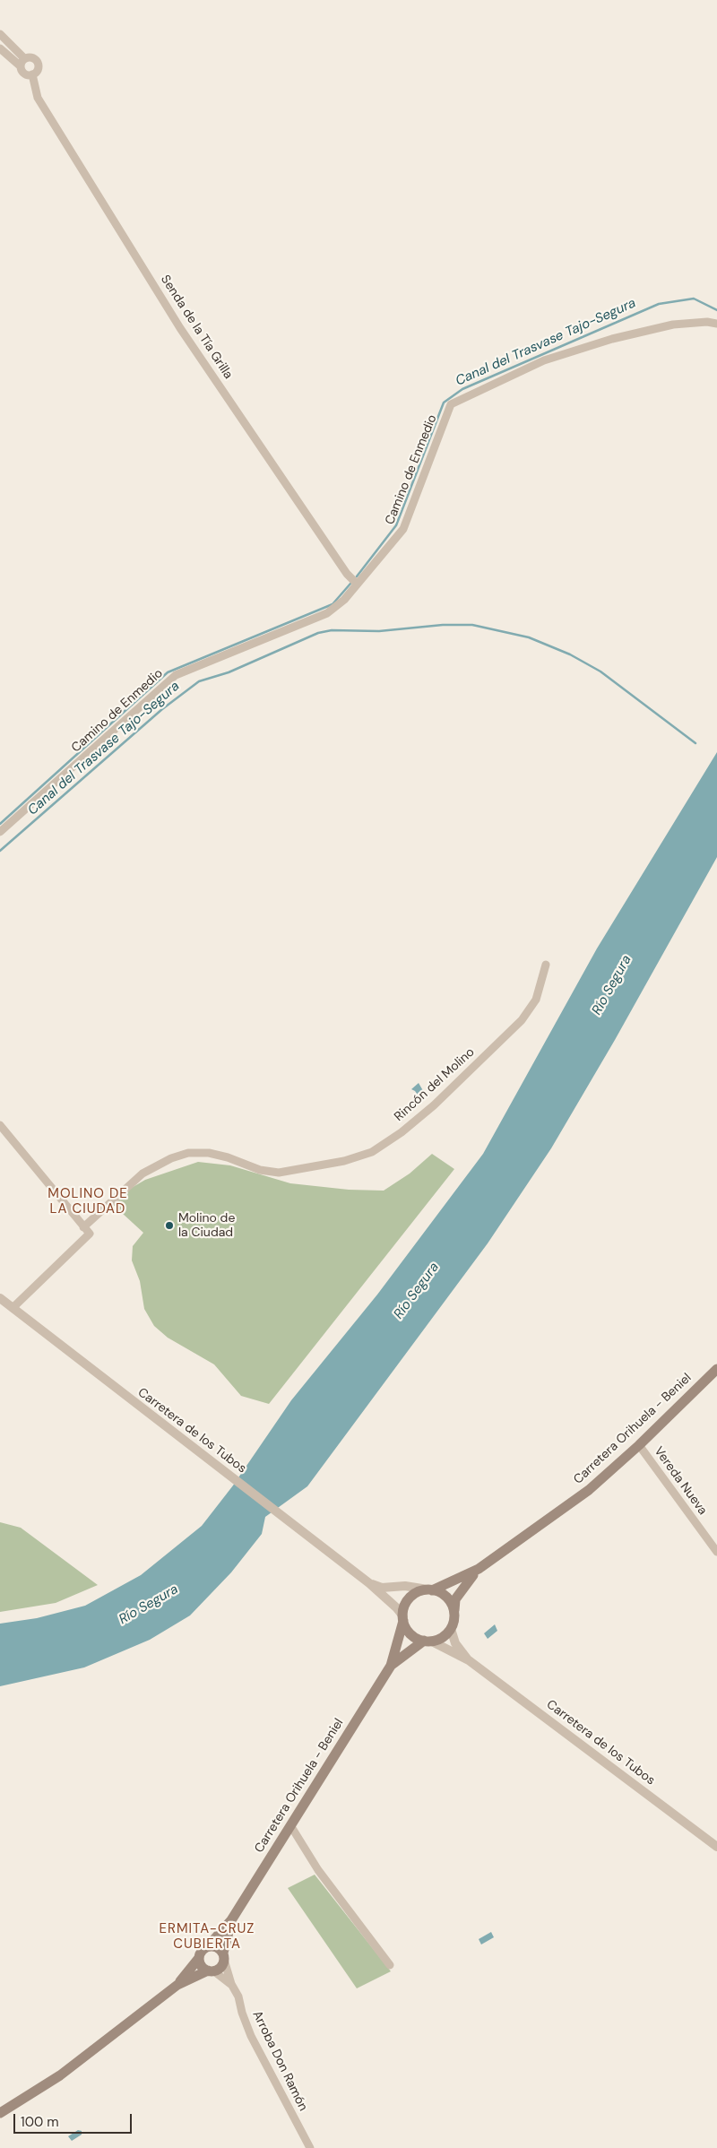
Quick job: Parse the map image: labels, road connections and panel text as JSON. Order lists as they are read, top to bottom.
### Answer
{
  "streets": {
    "main road": ["Carretera Orihuela - Beniel"],
    "street": [
      "Senda de la Tía Grilla",
      "Camino de Enmedio",
      "Rincón del Molino",
      "Carretera de los Tubos",
      "Vereda Nueva",
      "Arroba Don Ramón"
    ]
  },
  "crossings": [
    ["Senda de la Tía Grilla", "Camino de Enmedio"],
    ["Carretera Orihuela - Beniel", "Carretera de los Tubos"],
    ["Carretera Orihuela - Beniel", "Vereda Nueva"],
    ["Carretera Orihuela - Beniel", "Arroba Don Ramón"]
  ],
  "districts": ["MOLINO DE LA CIUDAD", "ERMITA-CRUZ CUBIERTA"],
  "water": ["Canal del Trasvase Tajo-Segura", "Río Segura"],
  "places": ["Molino de la Ciudad"],
  "scale_bar": "100 m"
}
